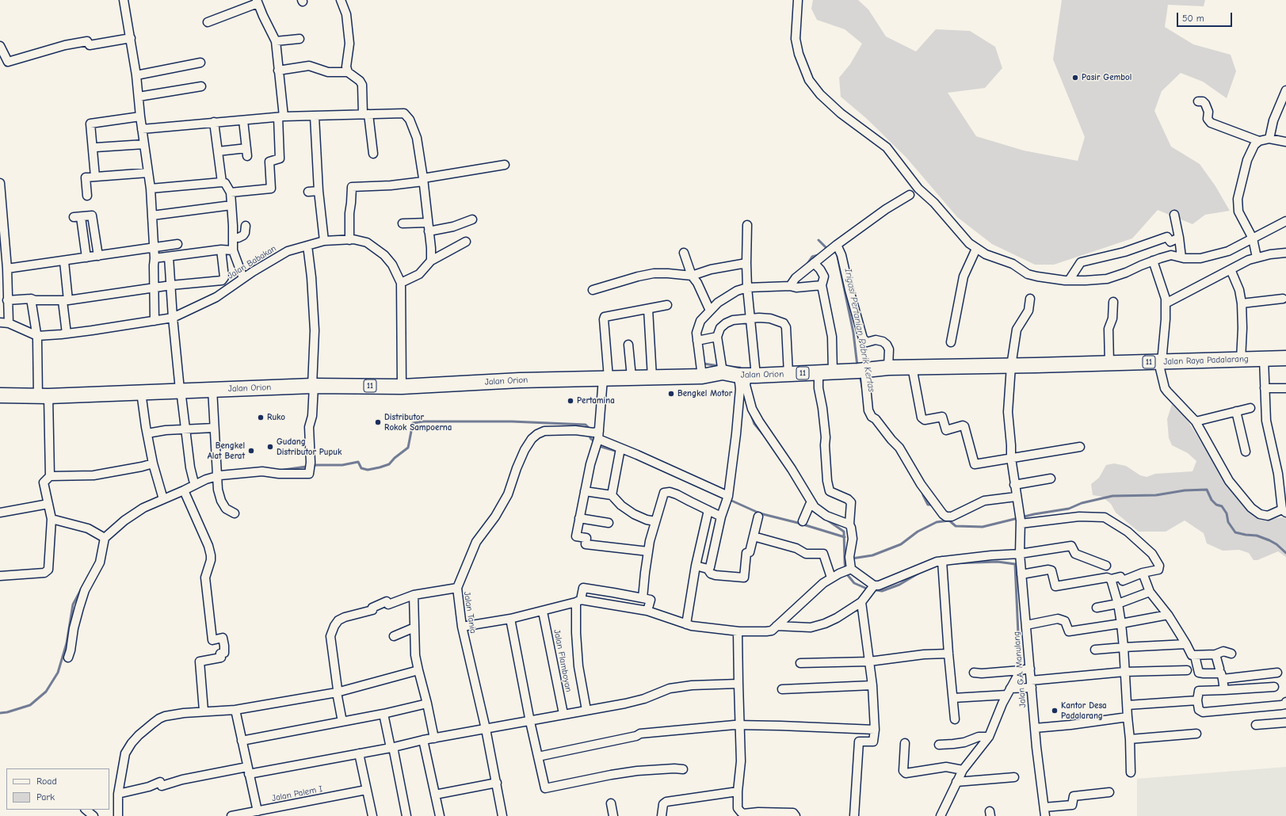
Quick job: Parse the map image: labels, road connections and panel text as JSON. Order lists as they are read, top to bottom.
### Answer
{
  "streets": {
    "highway": ["Jalan Raya Padalarang", "11", "Jalan Orion"],
    "street": [
      "Jalan Babakan",
      "Jalan Tania",
      "Jalan Flamboyan",
      "Jalan G.A. Manulang",
      "Jalan Palem I"
    ]
  },
  "crossings": [
    ["Jalan Babakan", "Jalan Orion"],
    ["Jalan Raya Padalarang", "Jalan Orion"],
    ["Jalan Raya Padalarang", "Jalan G.A. Manulang"],
    ["Jalan Orion", "Jalan G.A. Manulang"]
  ],
  "water": ["Irigasi Pertanian Pabrik Kertas"],
  "places": [
    "Pasir Gembol",
    "Bengkel Motor",
    "Pertamina",
    "Ruko",
    "Distributor Rokok Sampoerna",
    "Gudang Distributor Pupuk",
    "Bengkel Alat Berat",
    "Kantor Desa Padalarang"
  ],
  "legend": ["Road", "Park"],
  "scale_bar": "50 m"
}
